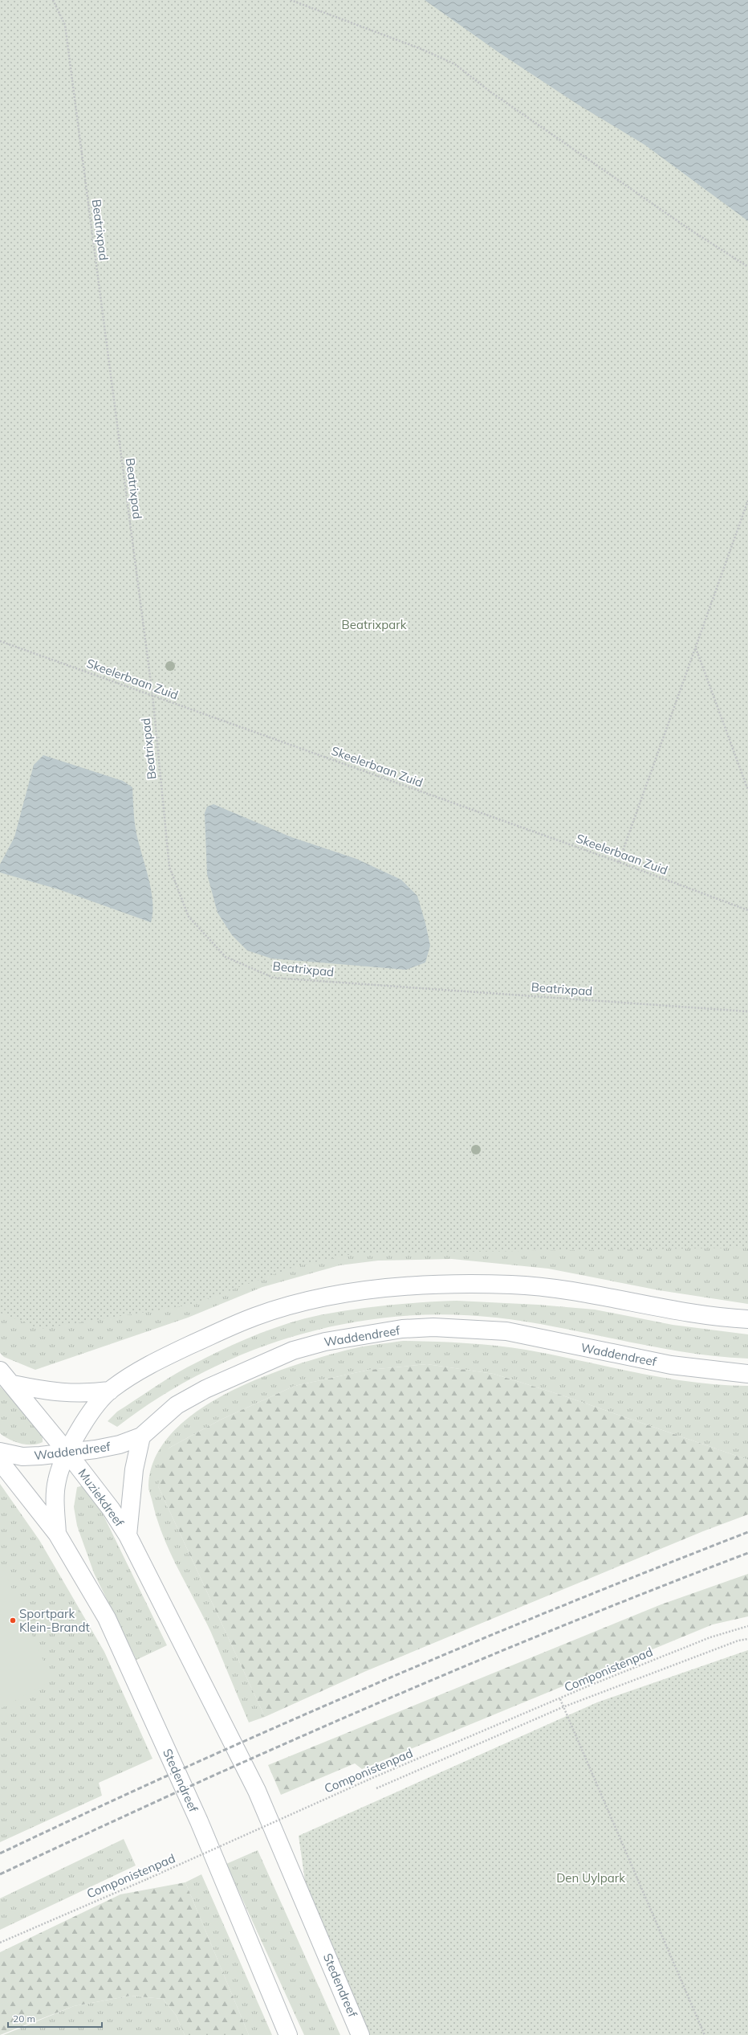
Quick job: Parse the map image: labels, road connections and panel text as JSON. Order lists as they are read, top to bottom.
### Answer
{
  "streets": {
    "main road": ["Waddendreef", "Muziekdreef", "Stedendreef"],
    "path": ["Beatrixpad", "Skeelerbaan Zuid", "Componistenpad"]
  },
  "crossings": [
    ["Beatrixpad", "Skeelerbaan Zuid"],
    ["Waddendreef", "Muziekdreef"],
    ["Waddendreef", "Stedendreef"],
    ["Muziekdreef", "Stedendreef"]
  ],
  "parks": ["Beatrixpark", "Den Uylpark"],
  "places": ["Sportpark Klein-Brandt"],
  "scale_bar": "20 m"
}
